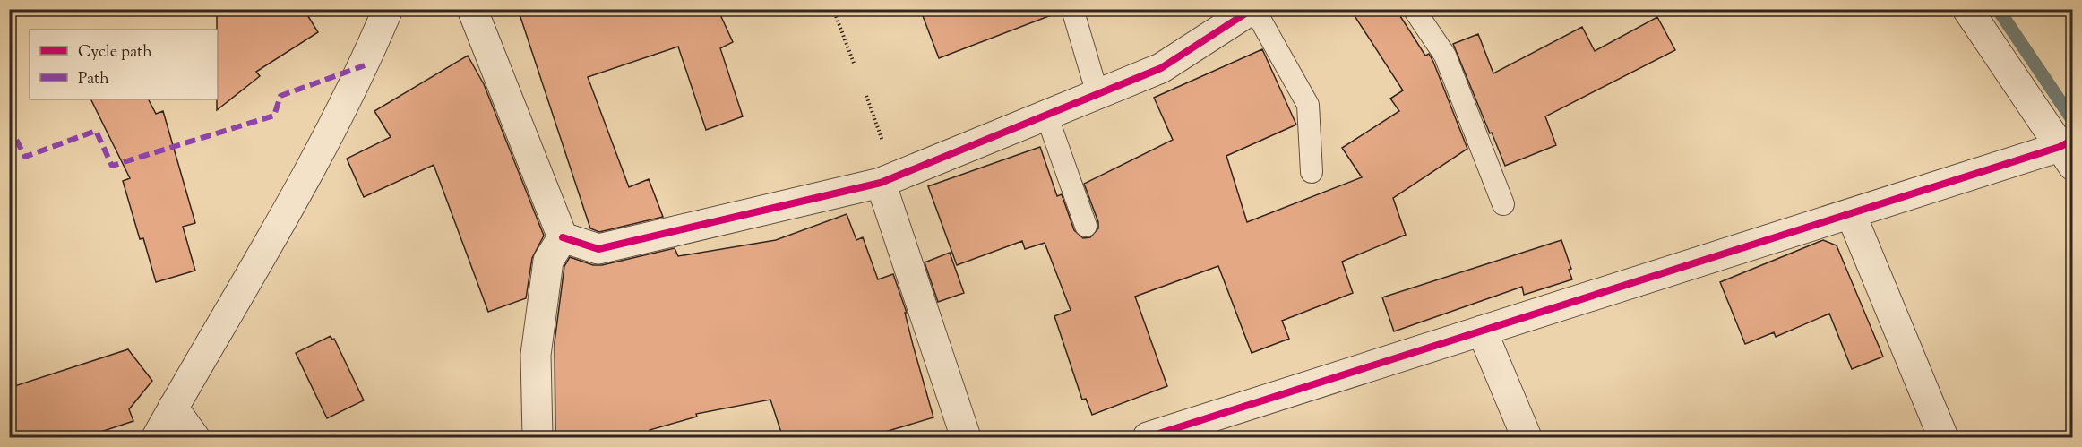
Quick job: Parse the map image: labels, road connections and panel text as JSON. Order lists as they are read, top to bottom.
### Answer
{
  "legend": ["Cycle path", "Path"]
}
